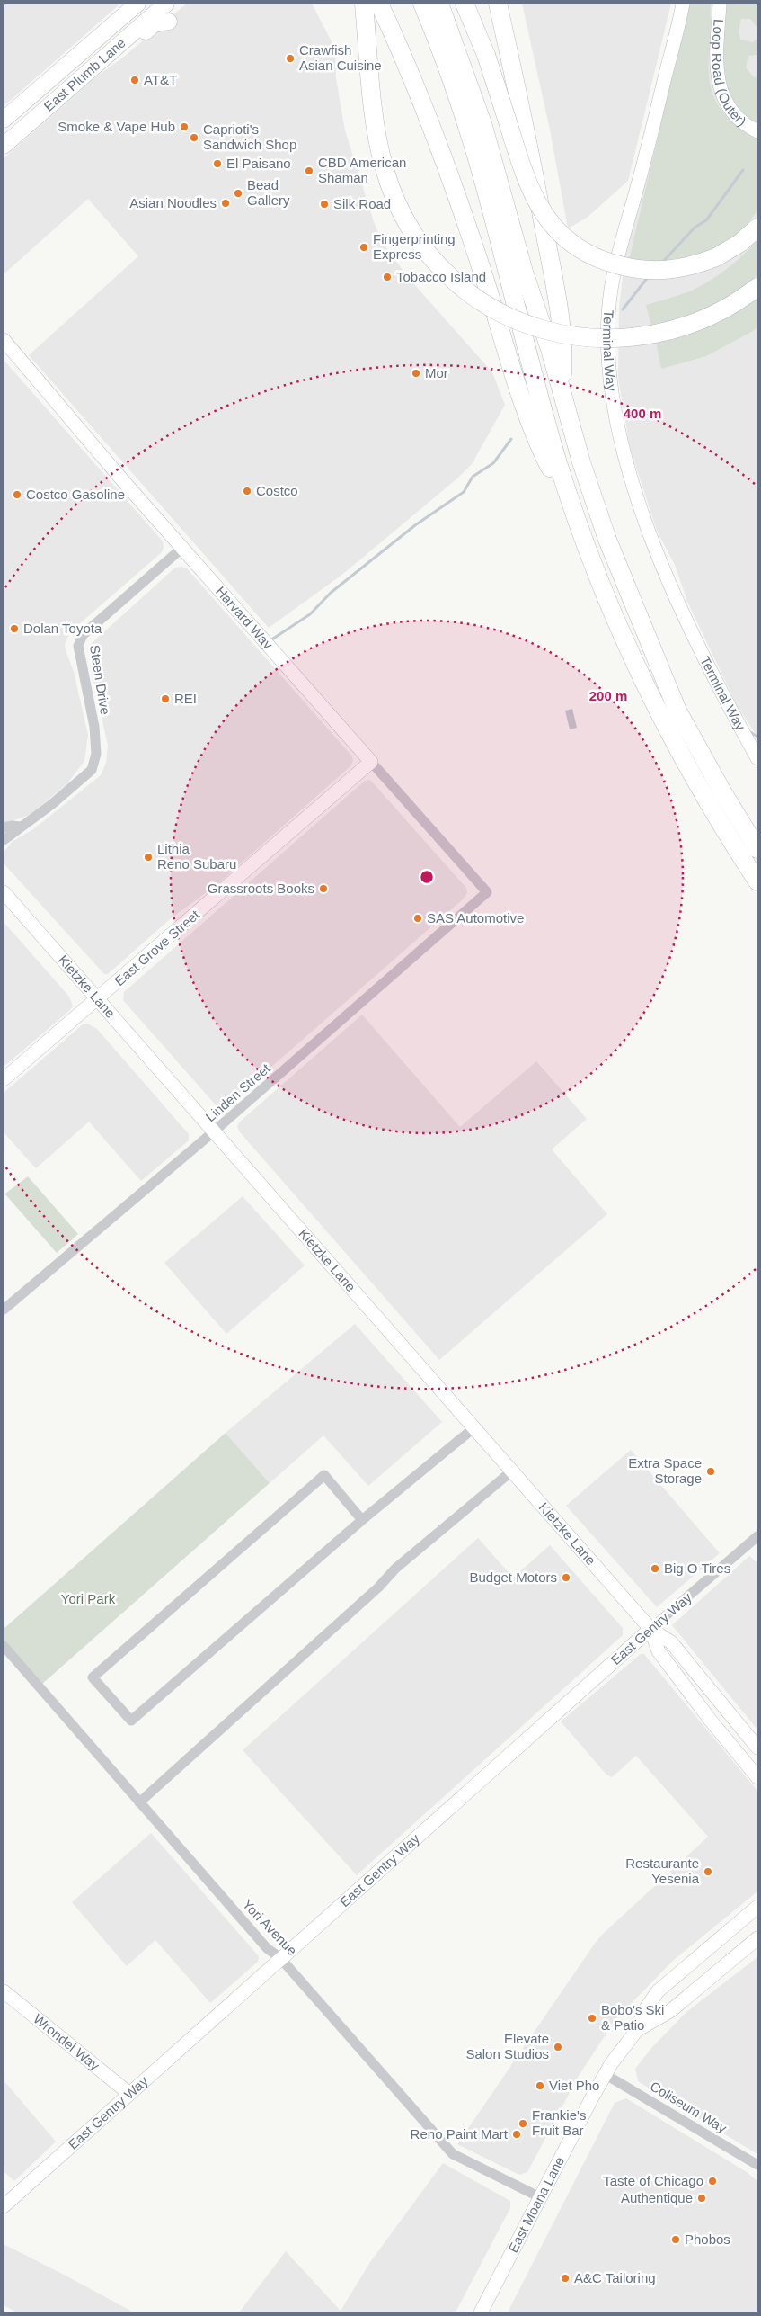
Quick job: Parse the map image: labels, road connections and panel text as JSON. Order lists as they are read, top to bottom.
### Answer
{
  "streets": {
    "main road": ["East Plumb Lane"],
    "street": [
      "Loop Road (Outer)",
      "Terminal Way",
      "Harvard Way",
      "Steen Drive",
      "East Grove Street",
      "Kietzke Lane",
      "Linden Street",
      "East Gentry Way",
      "Yori Avenue",
      "Wrondel Way",
      "Coliseum Way",
      "East Moana Lane"
    ]
  },
  "crossings": [
    ["Harvard Way", "Steen Drive"],
    ["Harvard Way", "East Grove Street"],
    ["Harvard Way", "Linden Street"],
    ["East Grove Street", "Kietzke Lane"],
    ["Kietzke Lane", "Linden Street"],
    ["Kietzke Lane", "East Gentry Way"],
    ["East Gentry Way", "Yori Avenue"],
    ["East Gentry Way", "Wrondel Way"],
    ["Yori Avenue", "East Moana Lane"],
    ["Coliseum Way", "East Moana Lane"]
  ],
  "parks": ["Yori Park"],
  "places": [
    "Crawfish Asian Cuisine",
    "AT&T",
    "Smoke & Vape Hub",
    "Caprioti's Sandwich Shop",
    "El Paisano",
    "CBD American Shaman",
    "Bead Gallery",
    "Asian Noodles",
    "Silk Road",
    "Fingerprinting Express",
    "Tobacco Island",
    "Mor",
    "Costco",
    "Costco Gasoline",
    "Dolan Toyota",
    "REI",
    "Lithia Reno Subaru",
    "Grassroots Books",
    "SAS Automotive",
    "Extra Space Storage",
    "Big O Tires",
    "Budget Motors",
    "Restaurante Yesenia",
    "Bobo's Ski & Patio",
    "Elevate Salon Studios",
    "Viet Pho",
    "Frankie's Fruit Bar",
    "Reno Paint Mart",
    "Taste of Chicago",
    "Authentique",
    "Phobos",
    "A&C Tailoring"
  ],
  "rings": ["400 m", "200 m"]
}
